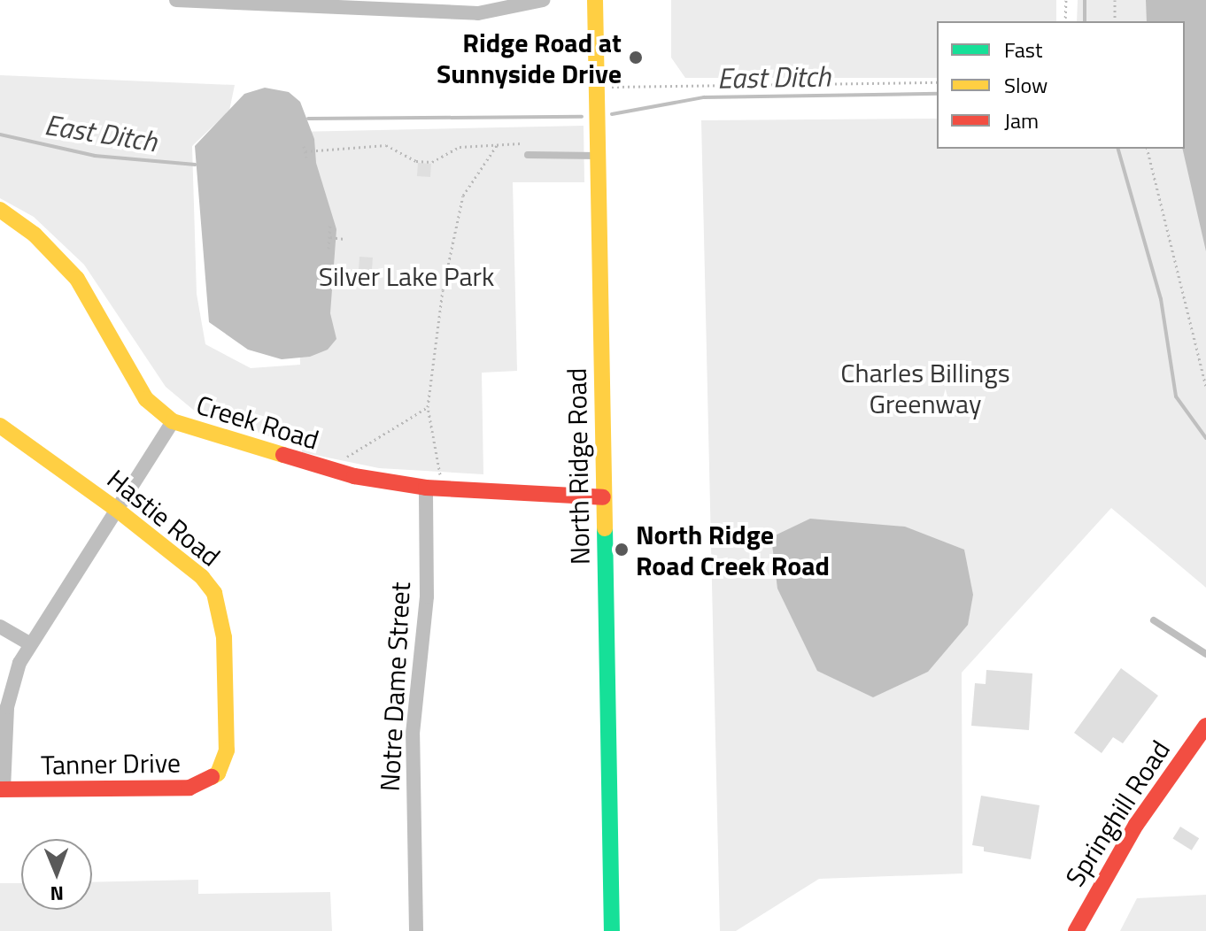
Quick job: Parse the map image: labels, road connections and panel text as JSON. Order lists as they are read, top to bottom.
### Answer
{
  "streets": {
    "street": [
      "Creek Road",
      "North Ridge Road",
      "Hastie Road",
      "Notre Dame Street",
      "Tanner Drive",
      "Springhill Road"
    ]
  },
  "crossings": [
    ["Creek Road", "North Ridge Road"],
    ["Creek Road", "Notre Dame Street"],
    ["Hastie Road", "Tanner Drive"]
  ],
  "water": ["East Ditch"],
  "parks": ["Silver Lake Park", "Charles Billings Greenway"],
  "places": ["Ridge Road at Sunnyside Drive", "North Ridge Road Creek Road"],
  "legend": ["Fast", "Slow", "Jam"],
  "north": "bottom"
}
